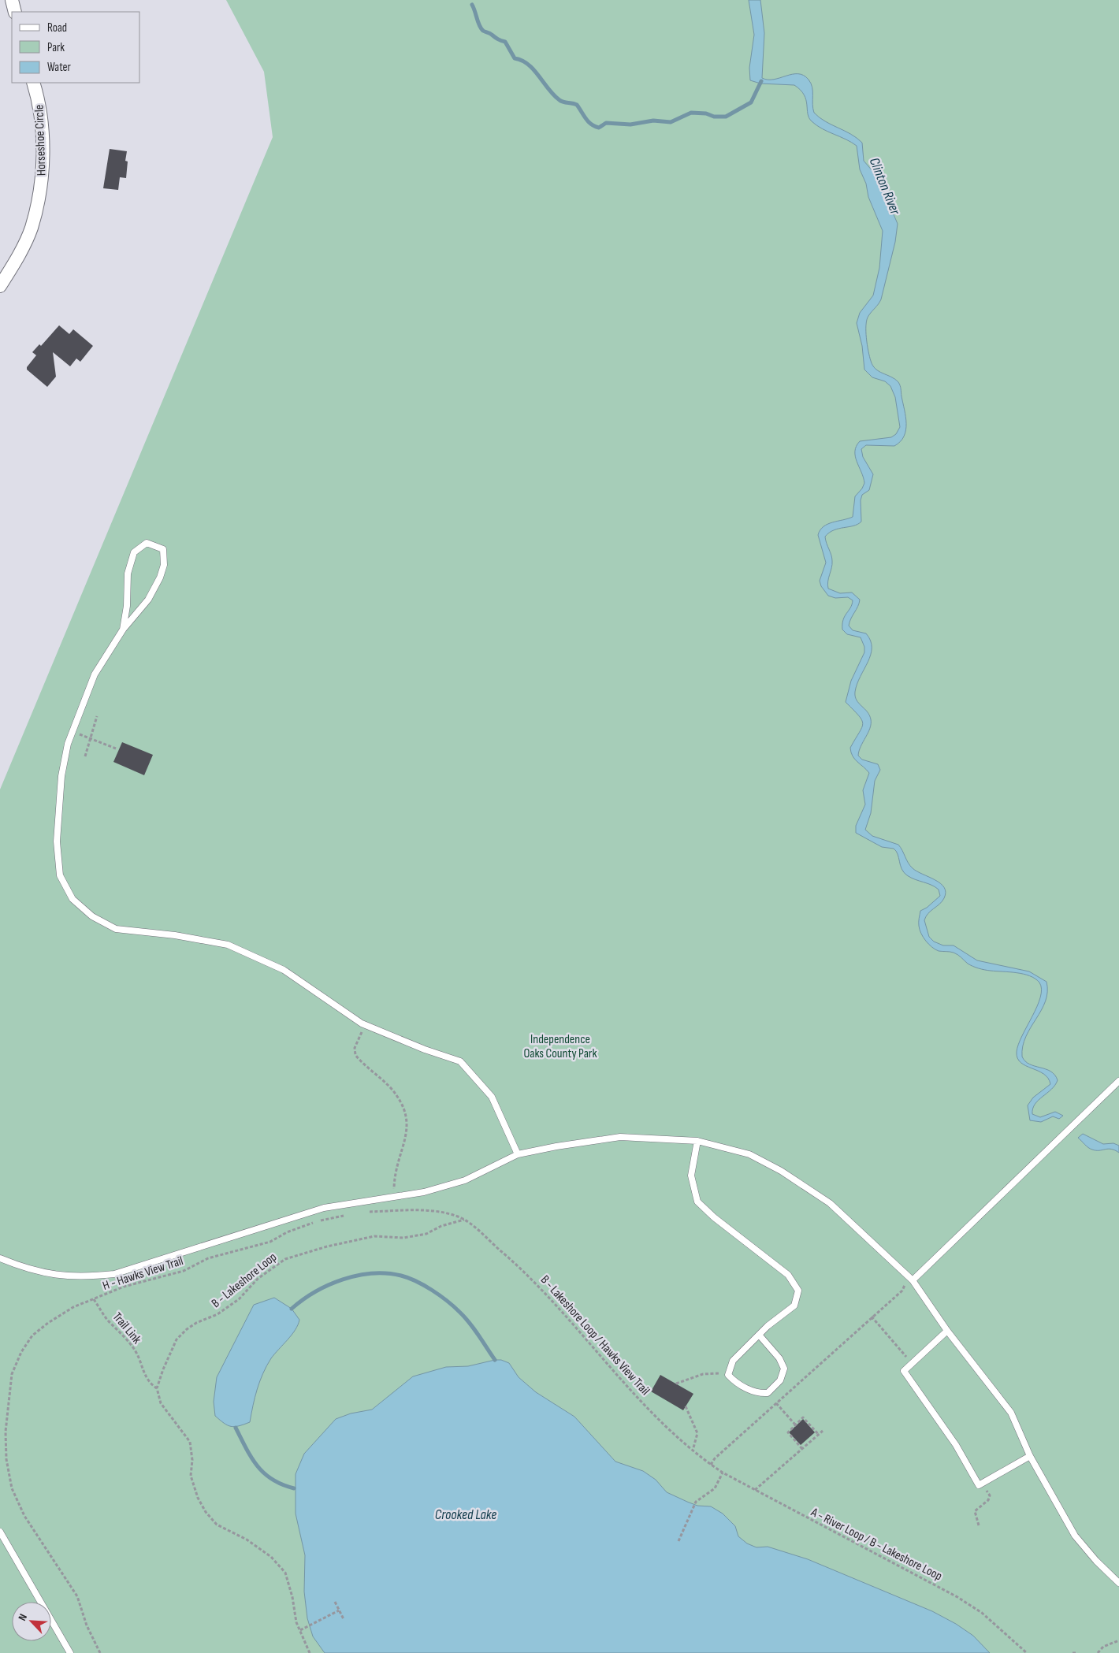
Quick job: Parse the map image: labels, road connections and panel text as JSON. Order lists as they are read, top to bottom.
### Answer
{
  "streets": {
    "street": ["Horseshoe Circle"],
    "path": [
      "H - Hawks View Trail",
      "B - Lakeshore Loop",
      "Trail Link",
      "B - Lakeshore Loop / Hawks View Trail",
      "A - River Loop / B - Lakeshore Loop"
    ]
  },
  "crossings": [
    ["H - Hawks View Trail", "Trail Link"],
    ["B - Lakeshore Loop", "Trail Link"],
    ["B - Lakeshore Loop", "B - Lakeshore Loop / Hawks View Trail"],
    ["B - Lakeshore Loop / Hawks View Trail", "A - River Loop / B - Lakeshore Loop"]
  ],
  "water": ["Clinton River", "Crooked Lake"],
  "parks": ["Independence Oaks County Park"],
  "legend": ["Road", "Park", "Water"],
  "north": "top left"
}
